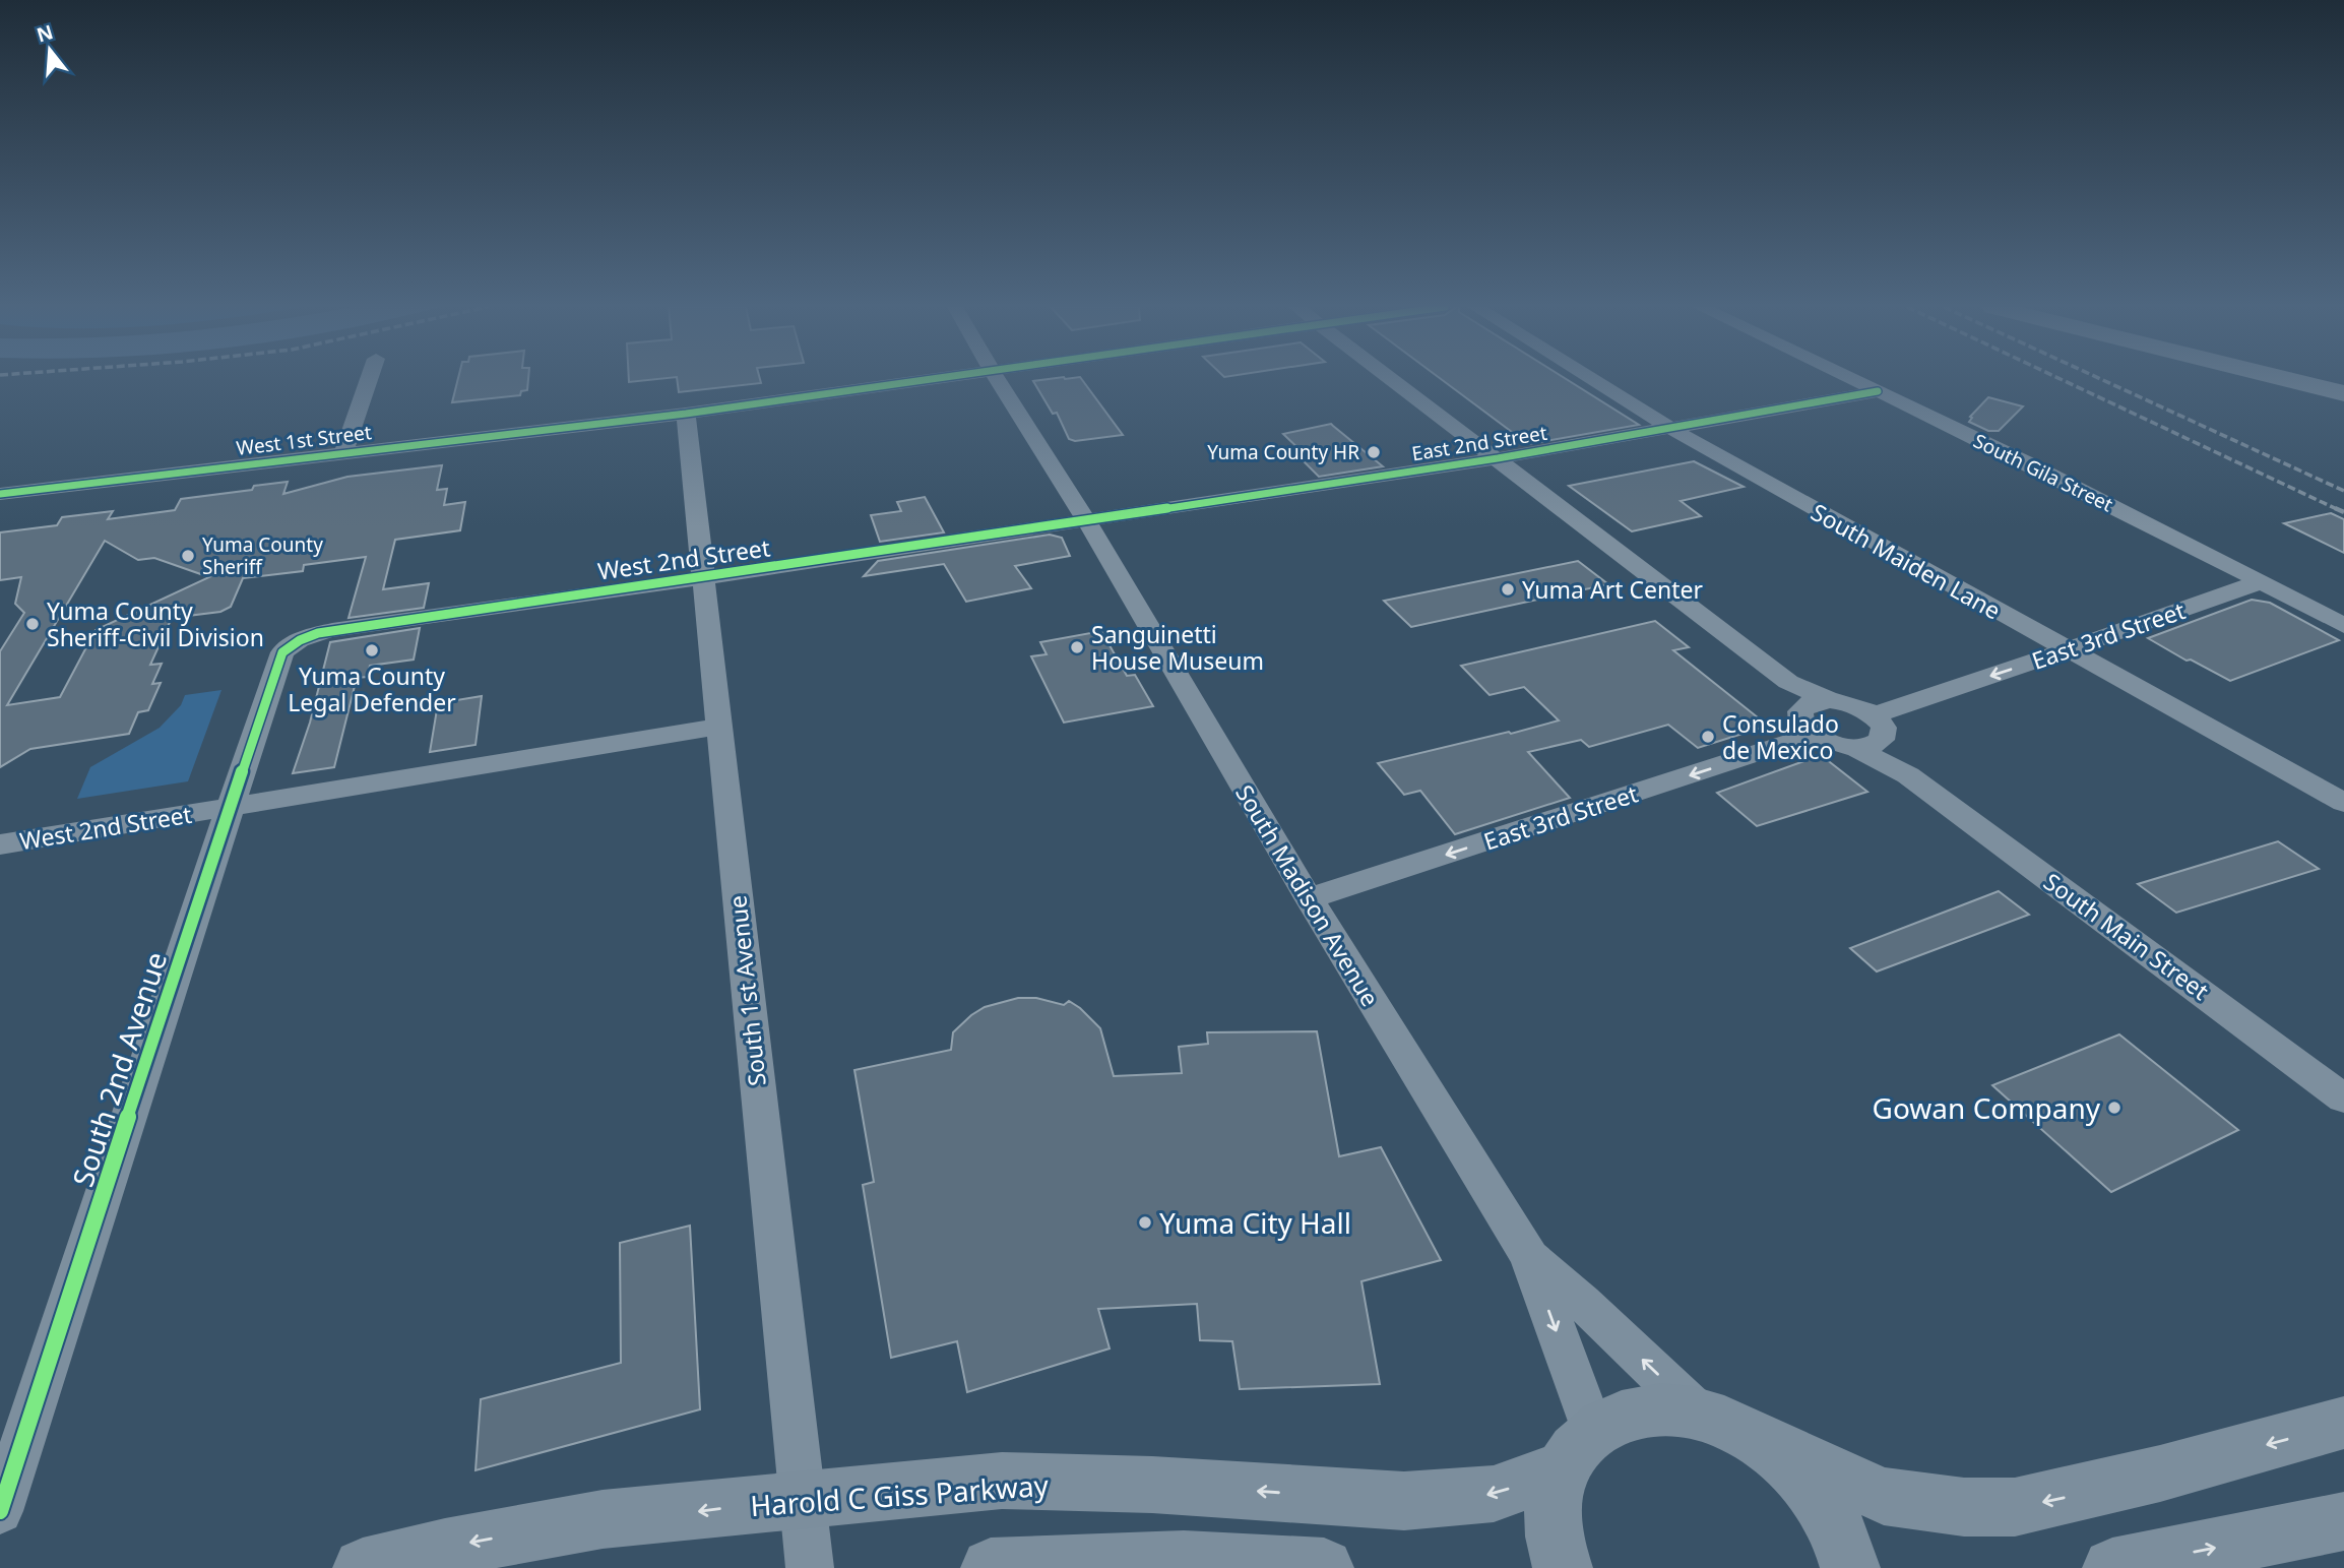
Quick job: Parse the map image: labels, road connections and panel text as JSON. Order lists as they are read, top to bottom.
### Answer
{
  "streets": {
    "main road": ["Harold C Giss Parkway"],
    "street": [
      "West 1st Street",
      "East 2nd Street",
      "South Gila Street",
      "West 2nd Street",
      "South Maiden Lane",
      "East 3rd Street",
      "South Madison Avenue",
      "South Main Street",
      "South 1st Avenue",
      "South 2nd Avenue"
    ]
  },
  "crossings": [
    ["West 1st Street", "South 1st Avenue"],
    ["East 2nd Street", "South Gila Street"],
    ["East 2nd Street", "West 2nd Street"],
    ["East 2nd Street", "South Maiden Lane"],
    ["East 2nd Street", "South Madison Avenue"],
    ["South Gila Street", "East 3rd Street"],
    ["West 2nd Street", "South Madison Avenue"],
    ["West 2nd Street", "South 1st Avenue"],
    ["West 2nd Street", "South 2nd Avenue"],
    ["South Maiden Lane", "East 3rd Street"],
    ["East 3rd Street", "South Madison Avenue"],
    ["East 3rd Street", "South Main Street"],
    ["South Madison Avenue", "Harold C Giss Parkway"],
    ["South 1st Avenue", "Harold C Giss Parkway"]
  ],
  "one_way": ["East 3rd Street", "Harold C Giss Parkway"],
  "places": [
    "Yuma County HR",
    "Yuma County Sheriff",
    "Yuma Art Center",
    "Yuma County Sheriff-Civil Division",
    "Sanguinetti House Museum",
    "Yuma County Legal Defender",
    "Consulado de Mexico",
    "Gowan Company",
    "Yuma City Hall"
  ],
  "north": "top"
}
